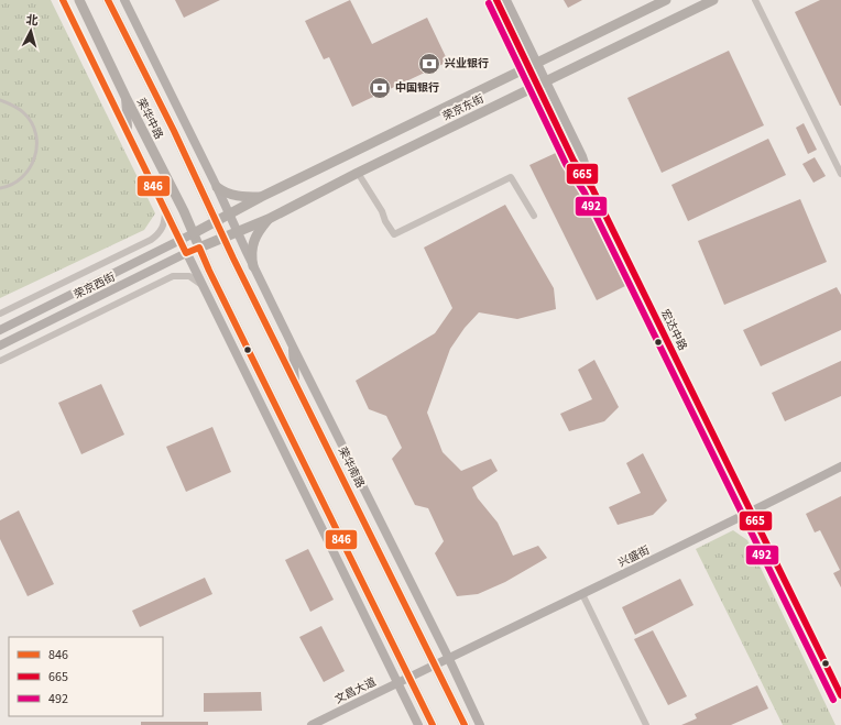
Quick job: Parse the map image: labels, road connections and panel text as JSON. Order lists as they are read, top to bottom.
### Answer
{
  "streets": {
    "main road": ["荣京东街", "荣华中路", "荣华南路"],
    "street": [
      "荣京西街",
      "宏达中路",
      "兴盛街",
      "文昌大道"
    ]
  },
  "crossings": [
    ["荣京东街", "荣华中路"],
    ["荣京东街", "荣京西街"],
    ["荣京东街", "宏达中路"],
    ["荣京东街", "荣华南路"],
    ["荣华中路", "荣京西街"],
    ["荣华中路", "荣华南路"],
    ["宏达中路", "兴盛街"],
    ["荣华南路", "兴盛街"],
    ["兴盛街", "文昌大道"]
  ],
  "places": {
    "bank": ["兴业银行", "中国银行"]
  },
  "lines": ["transit line 846", "transit line 665", "transit line 492"],
  "legend": ["846", "665", "492"],
  "north": "top"
}
